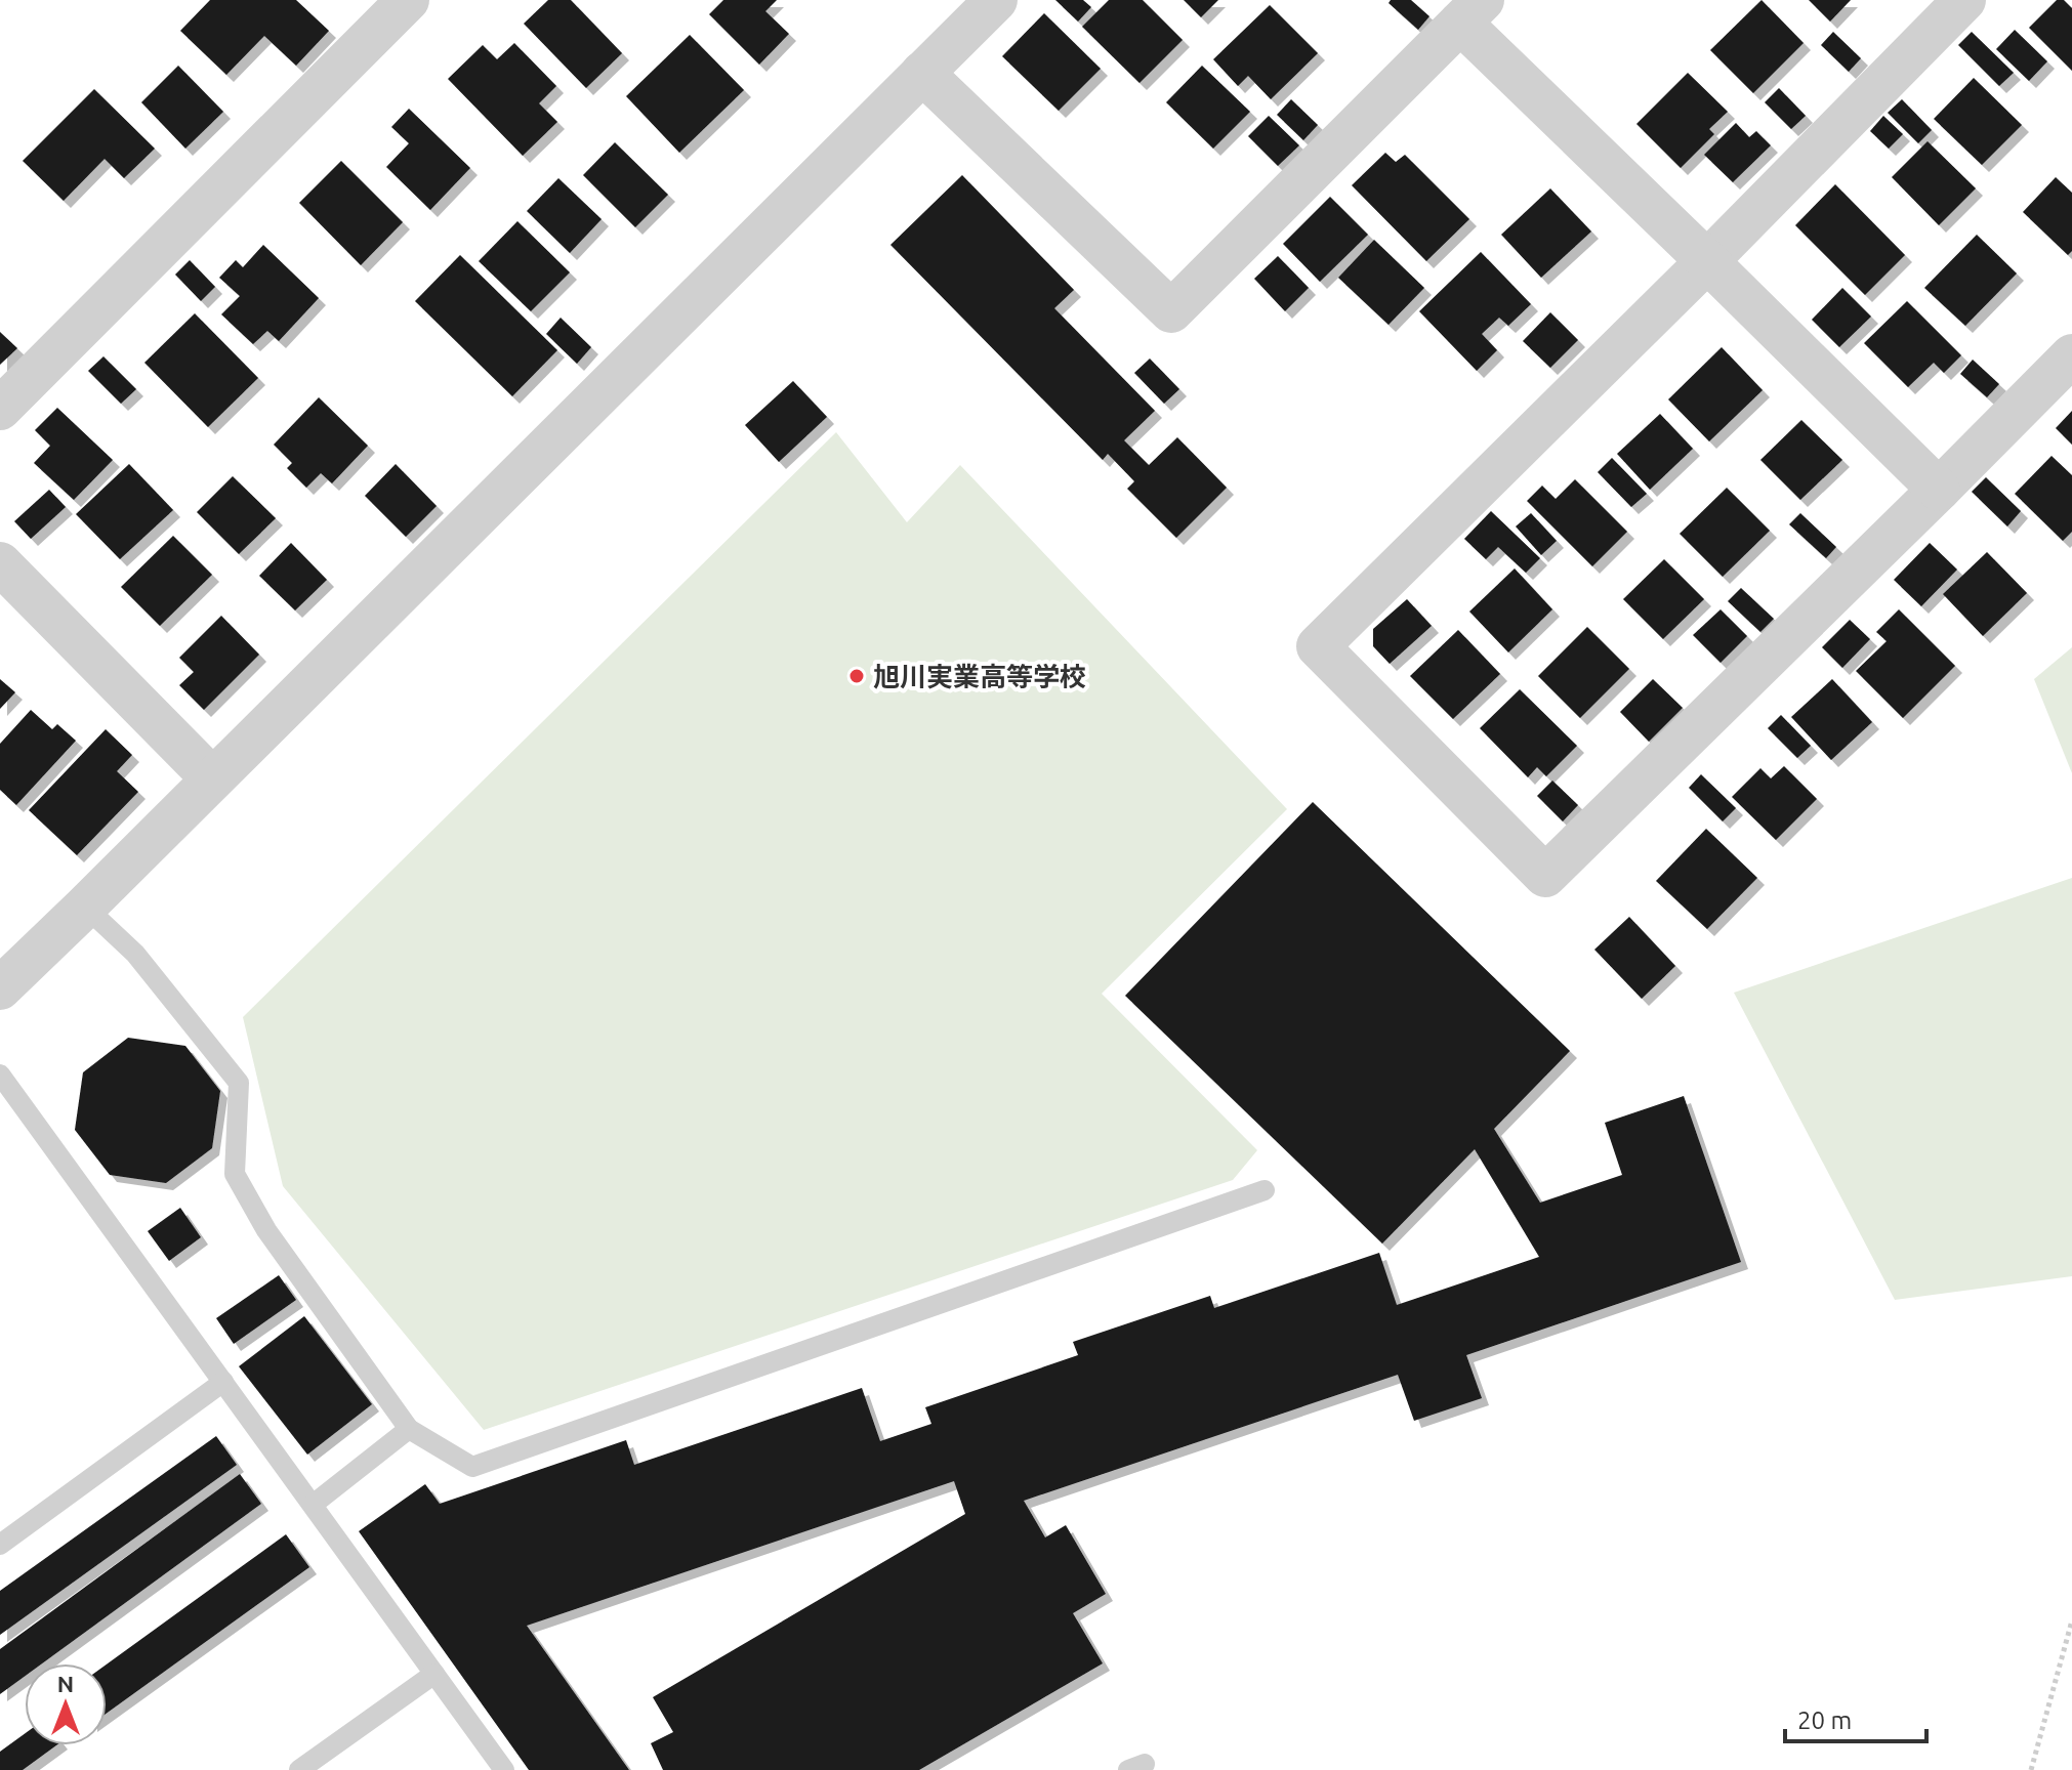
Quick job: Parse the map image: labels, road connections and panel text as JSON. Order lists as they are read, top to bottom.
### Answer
{
  "places": ["旭川実業高等学校"],
  "scale_bar": "20 m",
  "north": "top"
}
